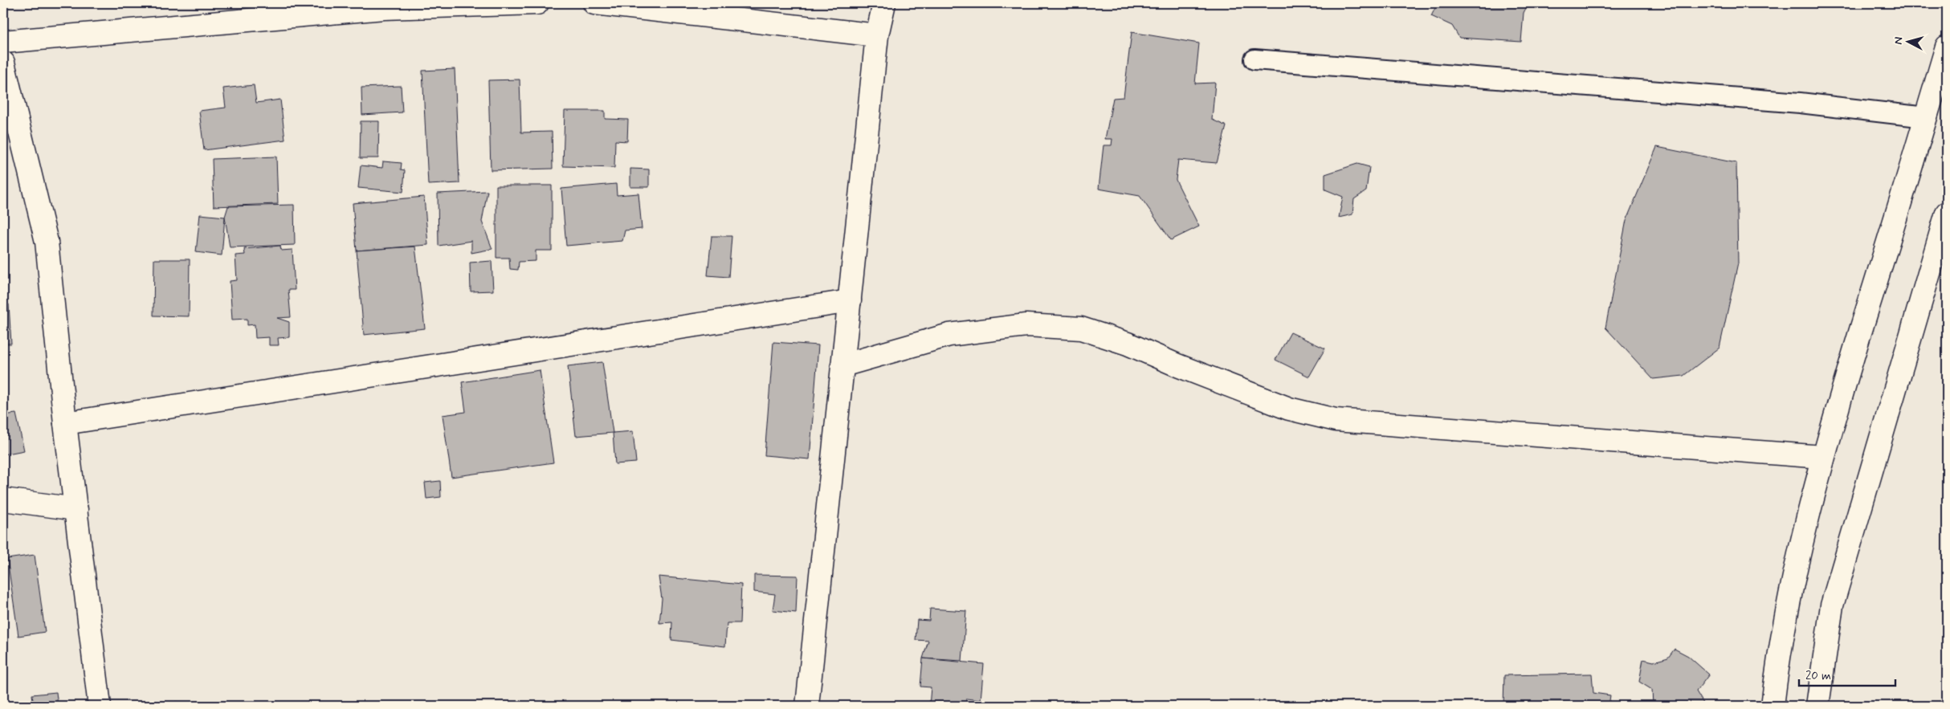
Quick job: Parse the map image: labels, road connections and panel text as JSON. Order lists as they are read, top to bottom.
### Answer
{
  "scale_bar": "20 m",
  "north": "left"
}
